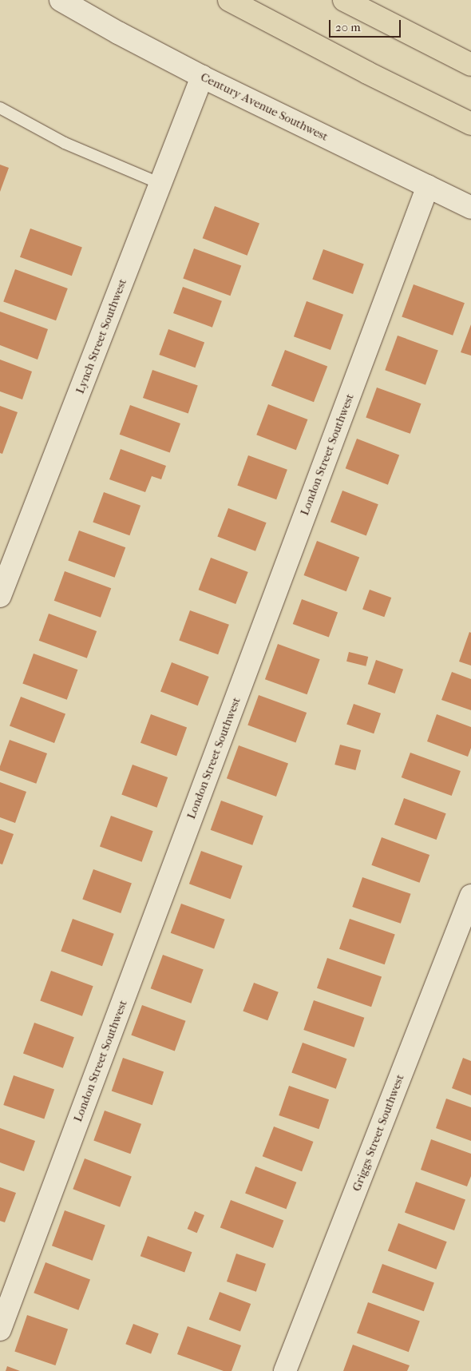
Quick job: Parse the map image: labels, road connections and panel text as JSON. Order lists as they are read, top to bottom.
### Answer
{
  "streets": {
    "street": [
      "Century Avenue Southwest",
      "Lynch Street Southwest",
      "London Street Southwest",
      "Griggs Street Southwest"
    ]
  },
  "crossings": [
    ["Century Avenue Southwest", "Lynch Street Southwest"],
    ["Century Avenue Southwest", "London Street Southwest"]
  ],
  "scale_bar": "20 m"
}
